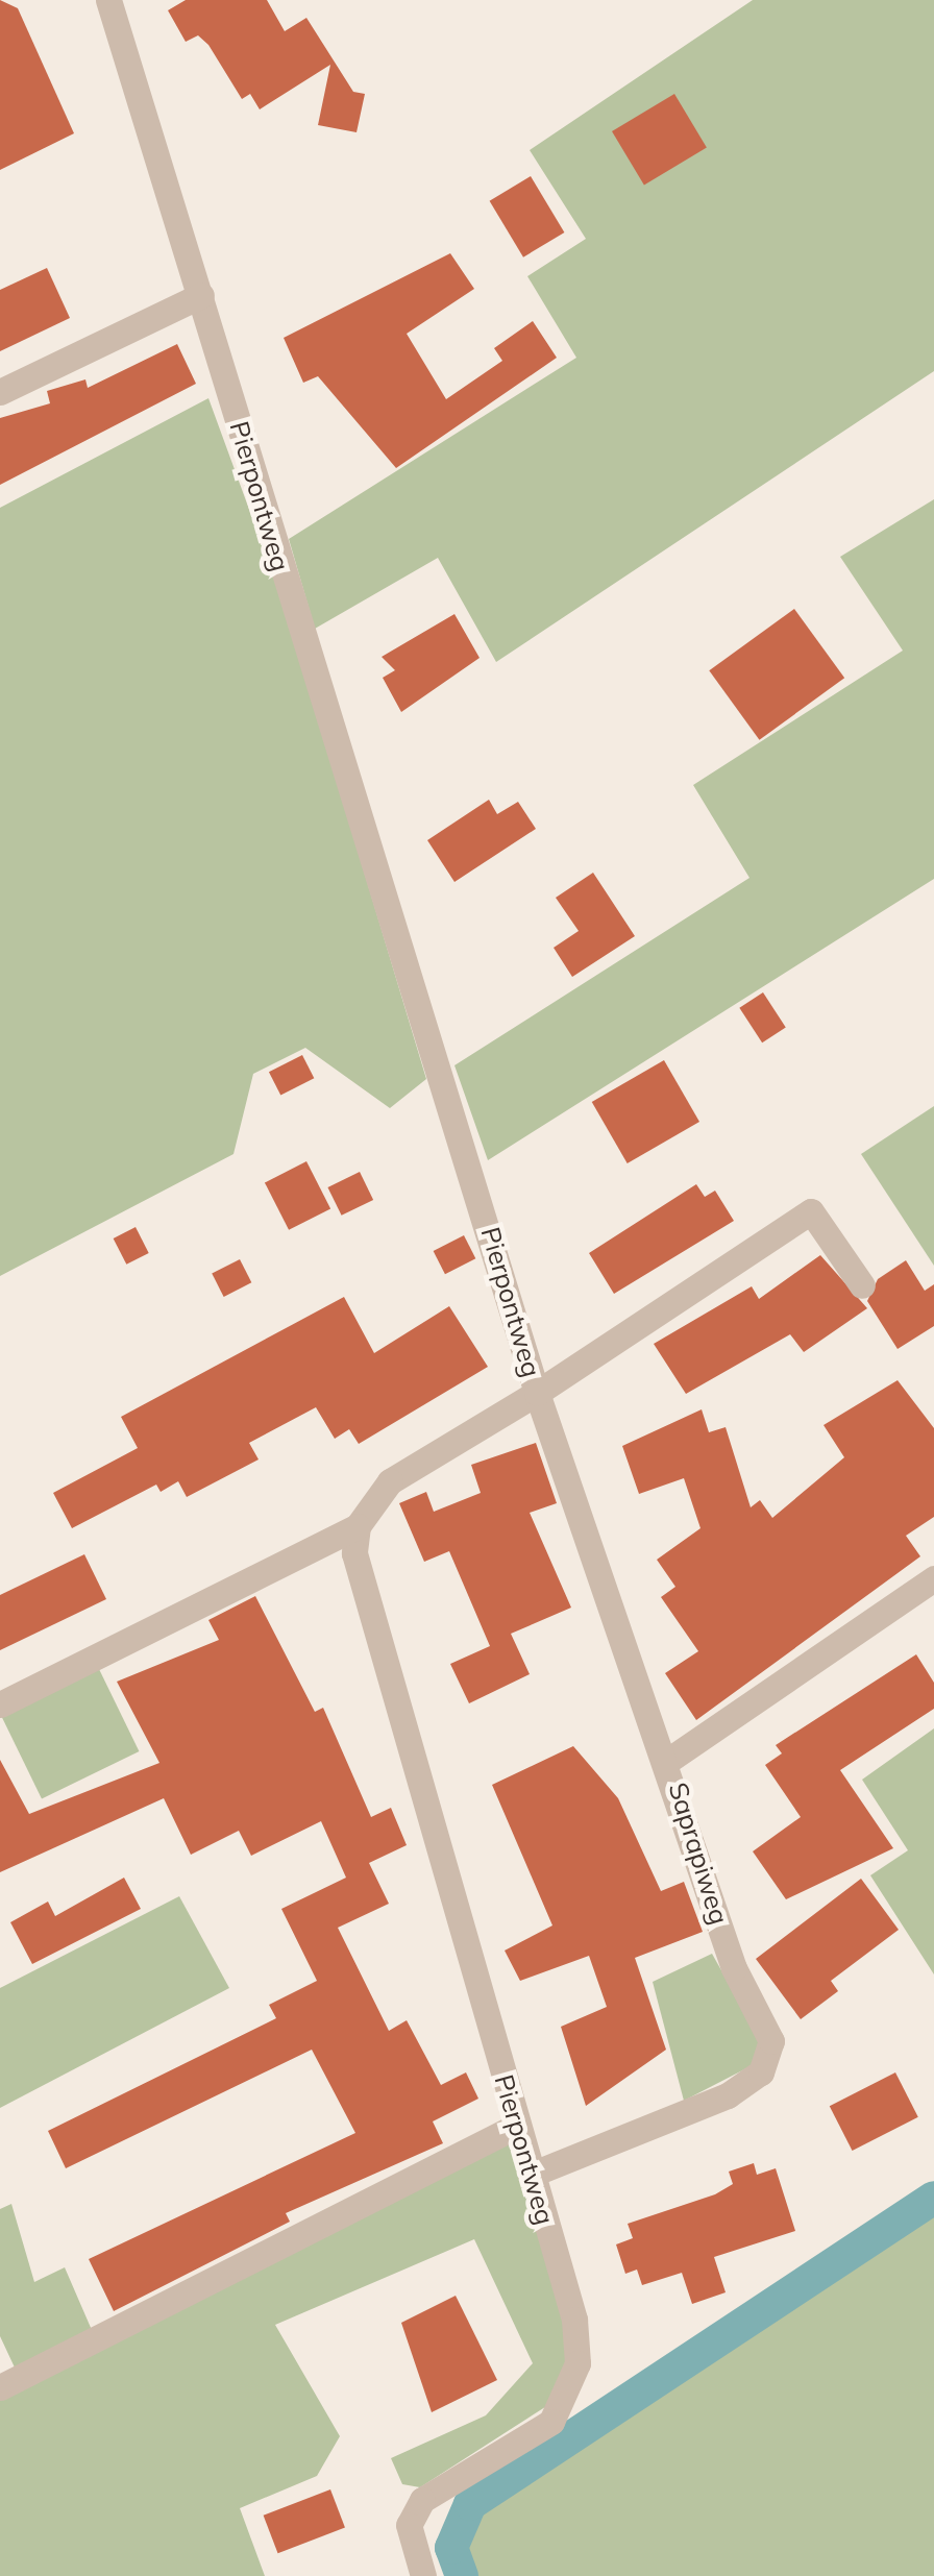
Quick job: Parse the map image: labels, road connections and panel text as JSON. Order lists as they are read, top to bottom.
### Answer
{
  "streets": {
    "street": ["Pierpontweg", "Saprapiweg"]
  },
  "crossings": [
    ["Pierpontweg", "Saprapiweg"]
  ]
}
